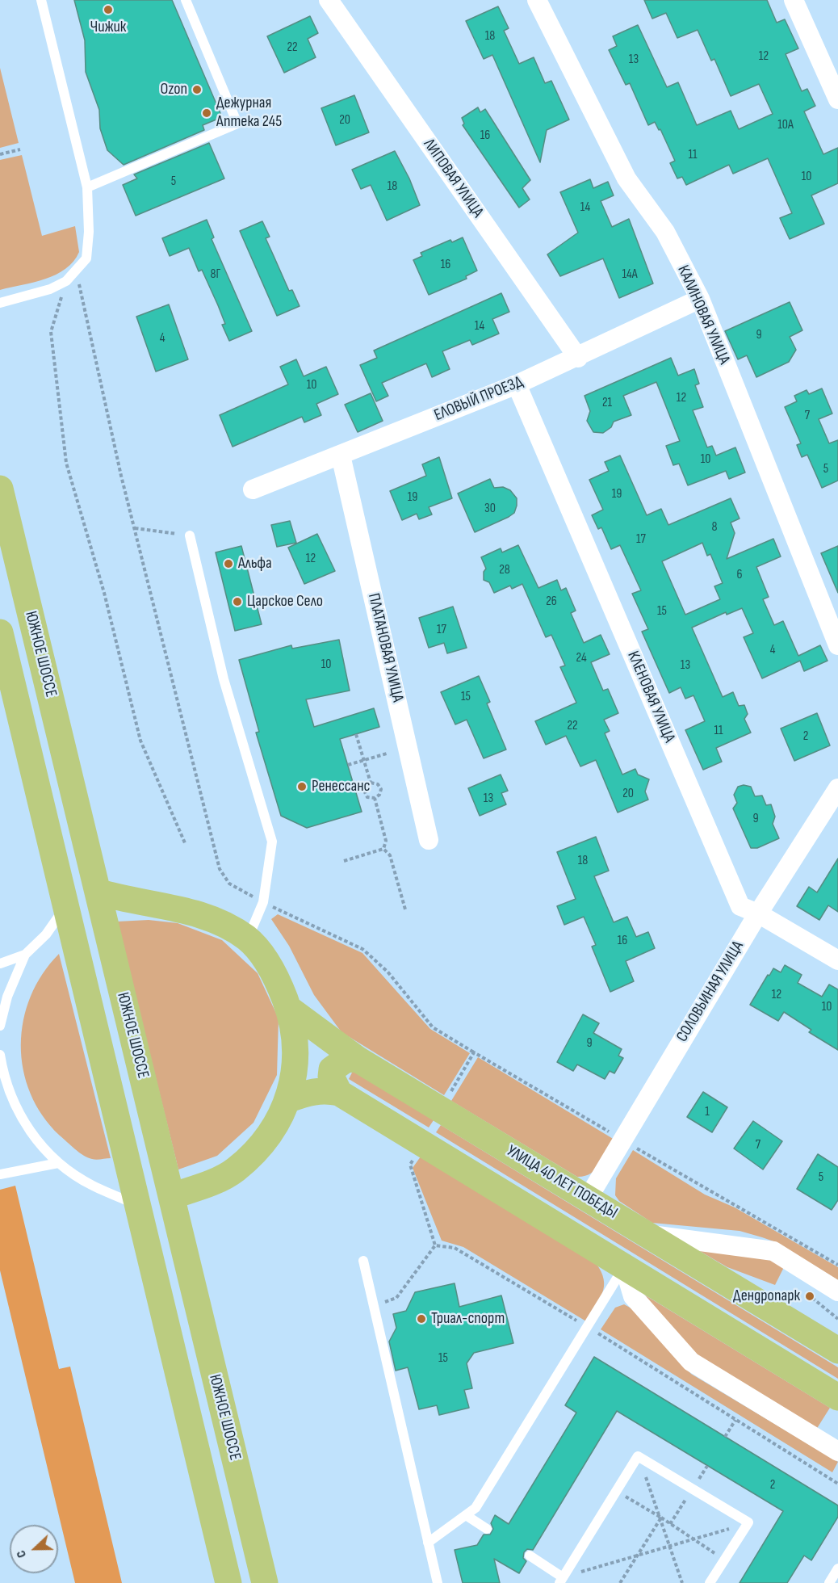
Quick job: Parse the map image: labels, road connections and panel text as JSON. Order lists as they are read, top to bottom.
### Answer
{
  "streets": {
    "main road": ["ЮЖНОЕ ШОССЕ", "УЛИЦА 40 ЛЕТ ПОБЕДЫ"],
    "street": [
      "ЛИПОВАЯ УЛИЦА",
      "КАЛИНОВАЯ УЛИЦА",
      "ЕЛОВЫЙ ПРОЕЗД",
      "ПЛАТАНОВАЯ УЛИЦА",
      "КЛЕНОВАЯ УЛИЦА",
      "СОЛОВЬИНАЯ УЛИЦА"
    ]
  },
  "crossings": [
    ["ЛИПОВАЯ УЛИЦА", "ЕЛОВЫЙ ПРОЕЗД"],
    ["КАЛИНОВАЯ УЛИЦА", "ЕЛОВЫЙ ПРОЕЗД"],
    ["ЕЛОВЫЙ ПРОЕЗД", "ПЛАТАНОВАЯ УЛИЦА"],
    ["ЕЛОВЫЙ ПРОЕЗД", "КЛЕНОВАЯ УЛИЦА"],
    ["КЛЕНОВАЯ УЛИЦА", "СОЛОВЬИНАЯ УЛИЦА"],
    ["СОЛОВЬИНАЯ УЛИЦА", "УЛИЦА 40 ЛЕТ ПОБЕДЫ"]
  ],
  "places": [
    "Чижик",
    "Ozon",
    "Дежурная Аптека 245",
    "Альфа",
    "Царское Село",
    "Ренессанс",
    "Дендропарк",
    "Триал-спорт"
  ],
  "house_numbers": [
    "18",
    "22",
    "12",
    "13",
    "20",
    "10А",
    "16",
    "11",
    "10",
    "5",
    "18",
    "14",
    "16",
    "8Г",
    "14А",
    "14",
    "9",
    "4",
    "10",
    "12",
    "21",
    "7",
    "10",
    "5",
    "19",
    "19",
    "30",
    "8",
    "17",
    "12",
    "28",
    "6",
    "26",
    "15",
    "17",
    "4",
    "24",
    "10",
    "13",
    "15",
    "22",
    "11",
    "2",
    "20",
    "13",
    "9",
    "18",
    "16",
    "12",
    "10",
    "9",
    "1",
    "7",
    "5",
    "15",
    "2"
  ],
  "north": "left"
}
